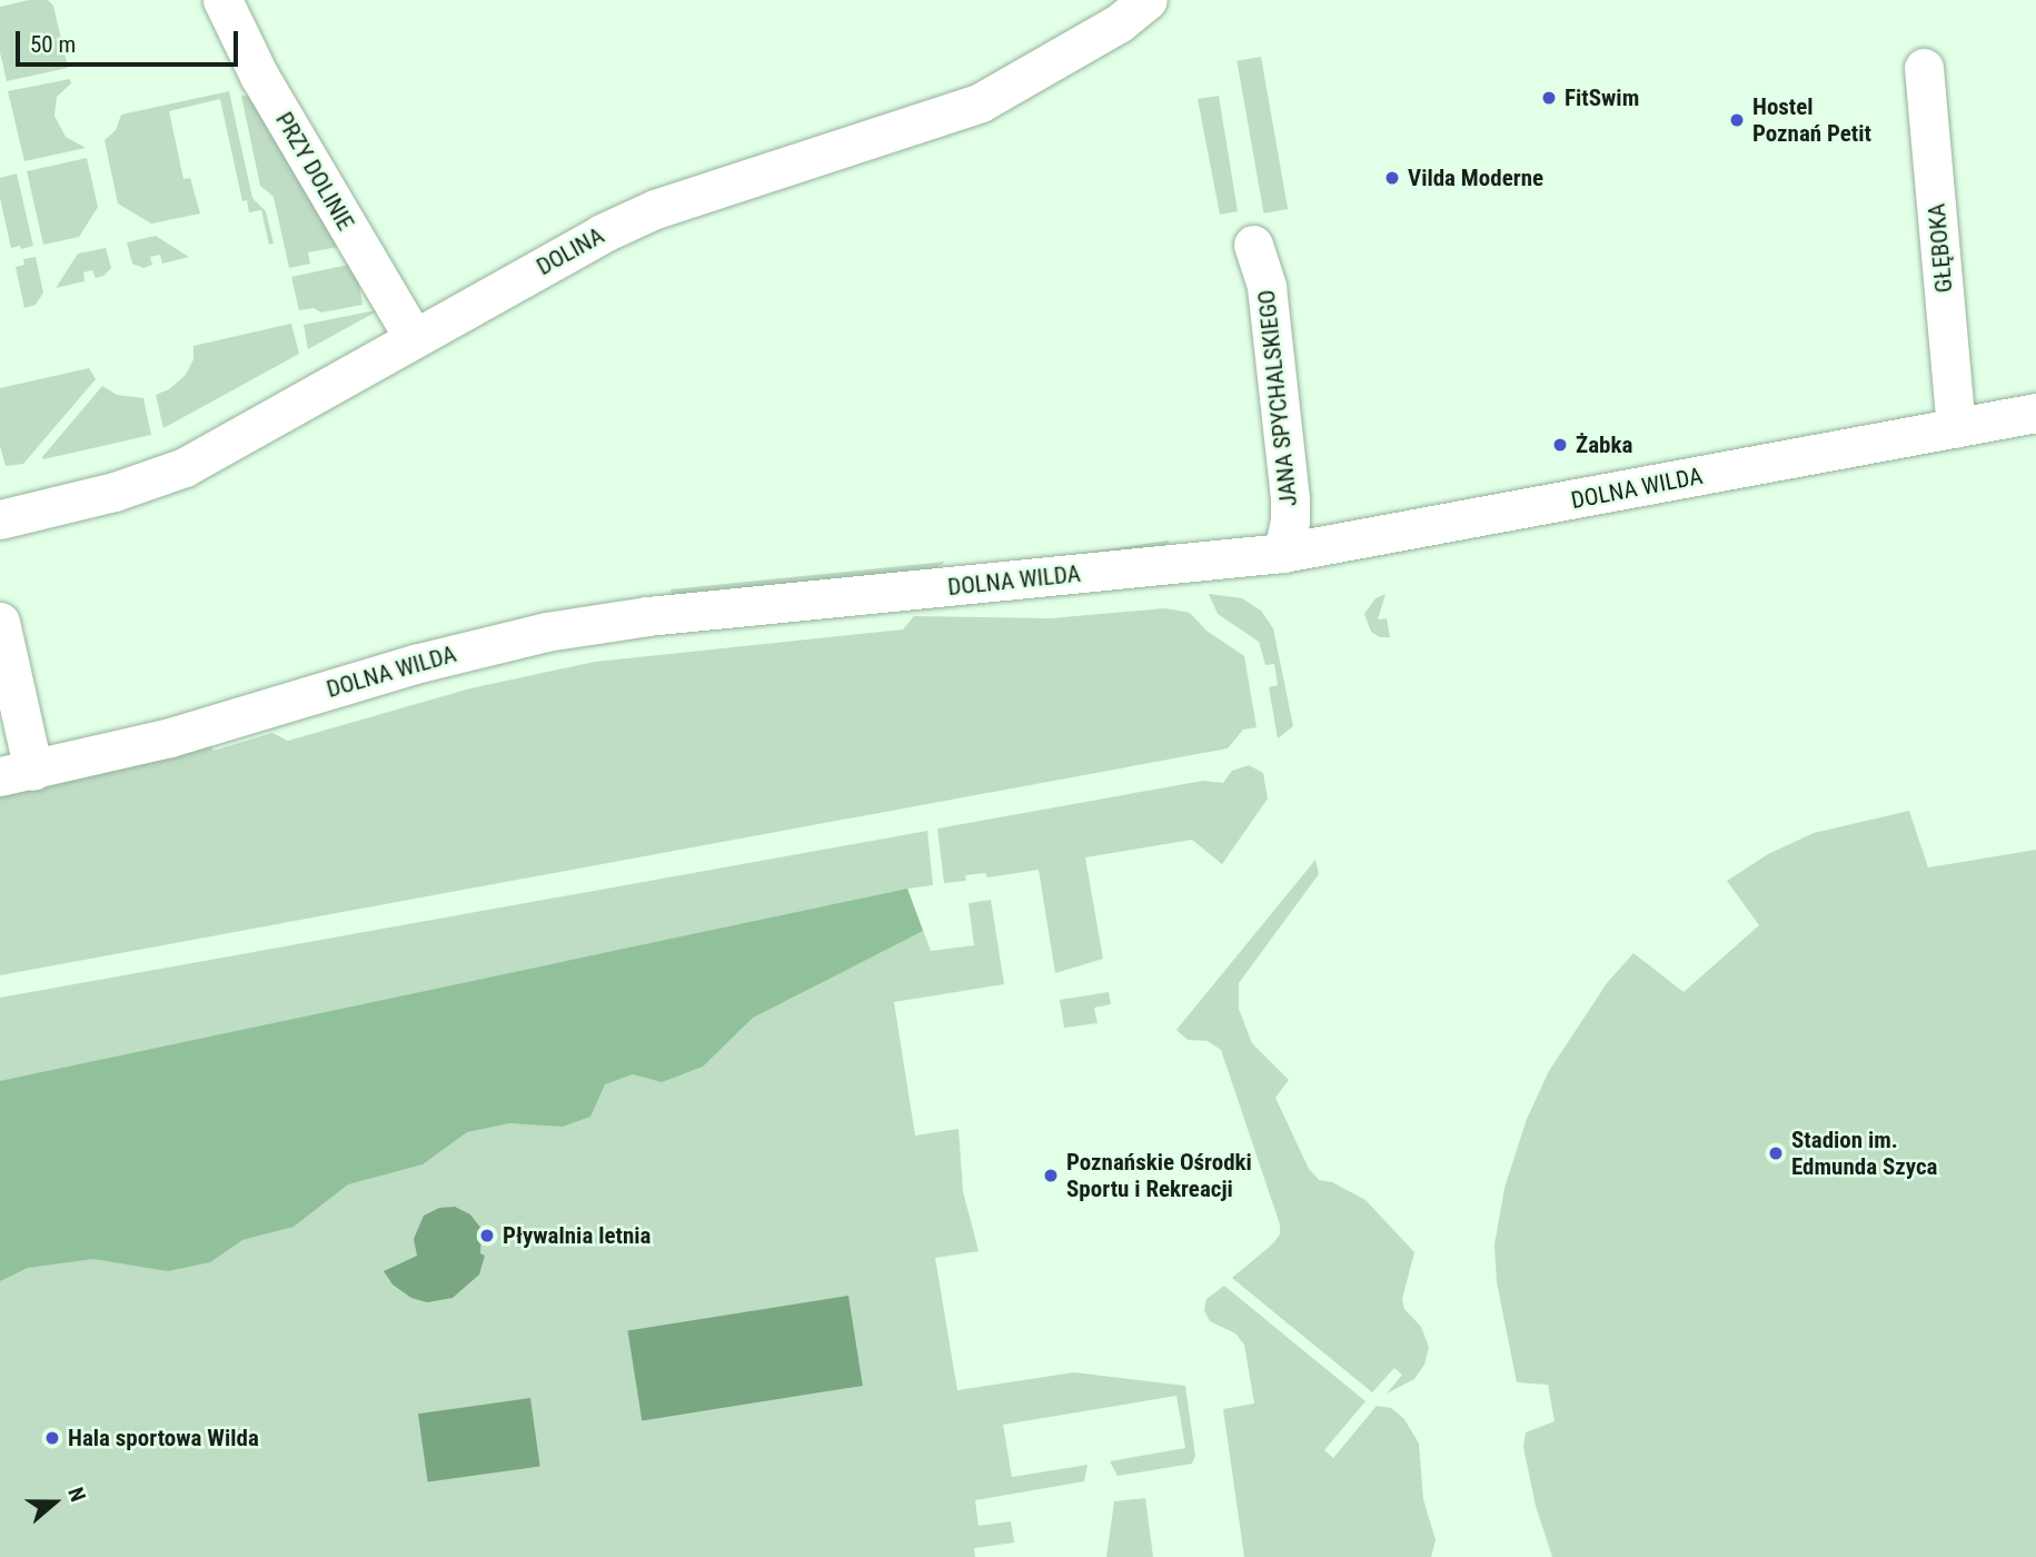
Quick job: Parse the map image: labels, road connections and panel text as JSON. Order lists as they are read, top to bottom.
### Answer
{
  "streets": {
    "street": [
      "PRZY DOLINIE",
      "GŁĘBOKA",
      "DOLINA",
      "JANA SPYCHALSKIEGO",
      "DOLNA WILDA"
    ]
  },
  "crossings": [
    ["PRZY DOLINIE", "DOLINA"],
    ["GŁĘBOKA", "DOLNA WILDA"],
    ["JANA SPYCHALSKIEGO", "DOLNA WILDA"]
  ],
  "places": [
    "FitSwim",
    "Hostel Poznań Petit",
    "Vilda Moderne",
    "Żabka",
    "Stadion im. Edmunda Szyca",
    "Poznańskie Ośrodki Sportu i Rekreacji",
    "Pływalnia letnia",
    "Hala sportowa Wilda"
  ],
  "scale_bar": "50 m",
  "north": "right"
}
